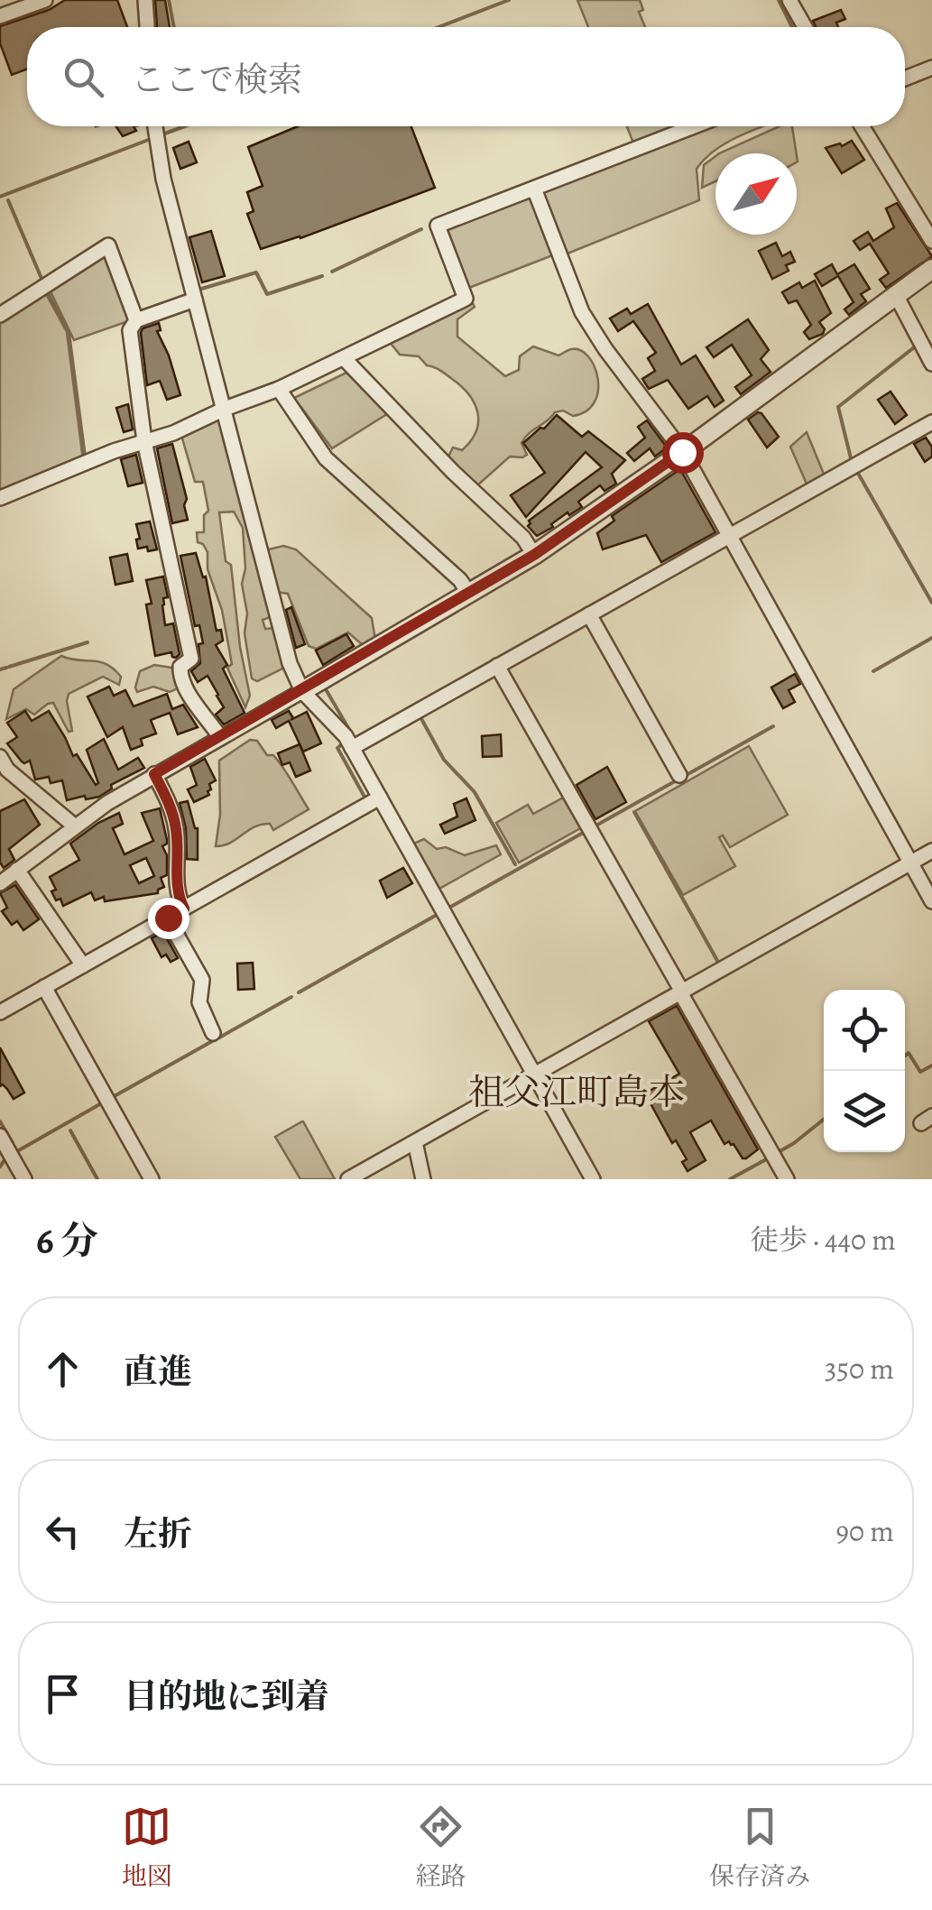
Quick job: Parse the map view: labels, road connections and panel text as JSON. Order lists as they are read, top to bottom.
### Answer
{
  "districts": ["祖父江町島本"],
  "north": "top right",
  "page": {
    "search": "ここで検索",
    "heading": ["6 分", "徒歩 · 440 m"],
    "list": [
      ["直進", "350 m"],
      ["左折", "90 m"],
      "目的地に到着"
    ],
    "nav": ["地図", "経路", "保存済み"]
  }
}
